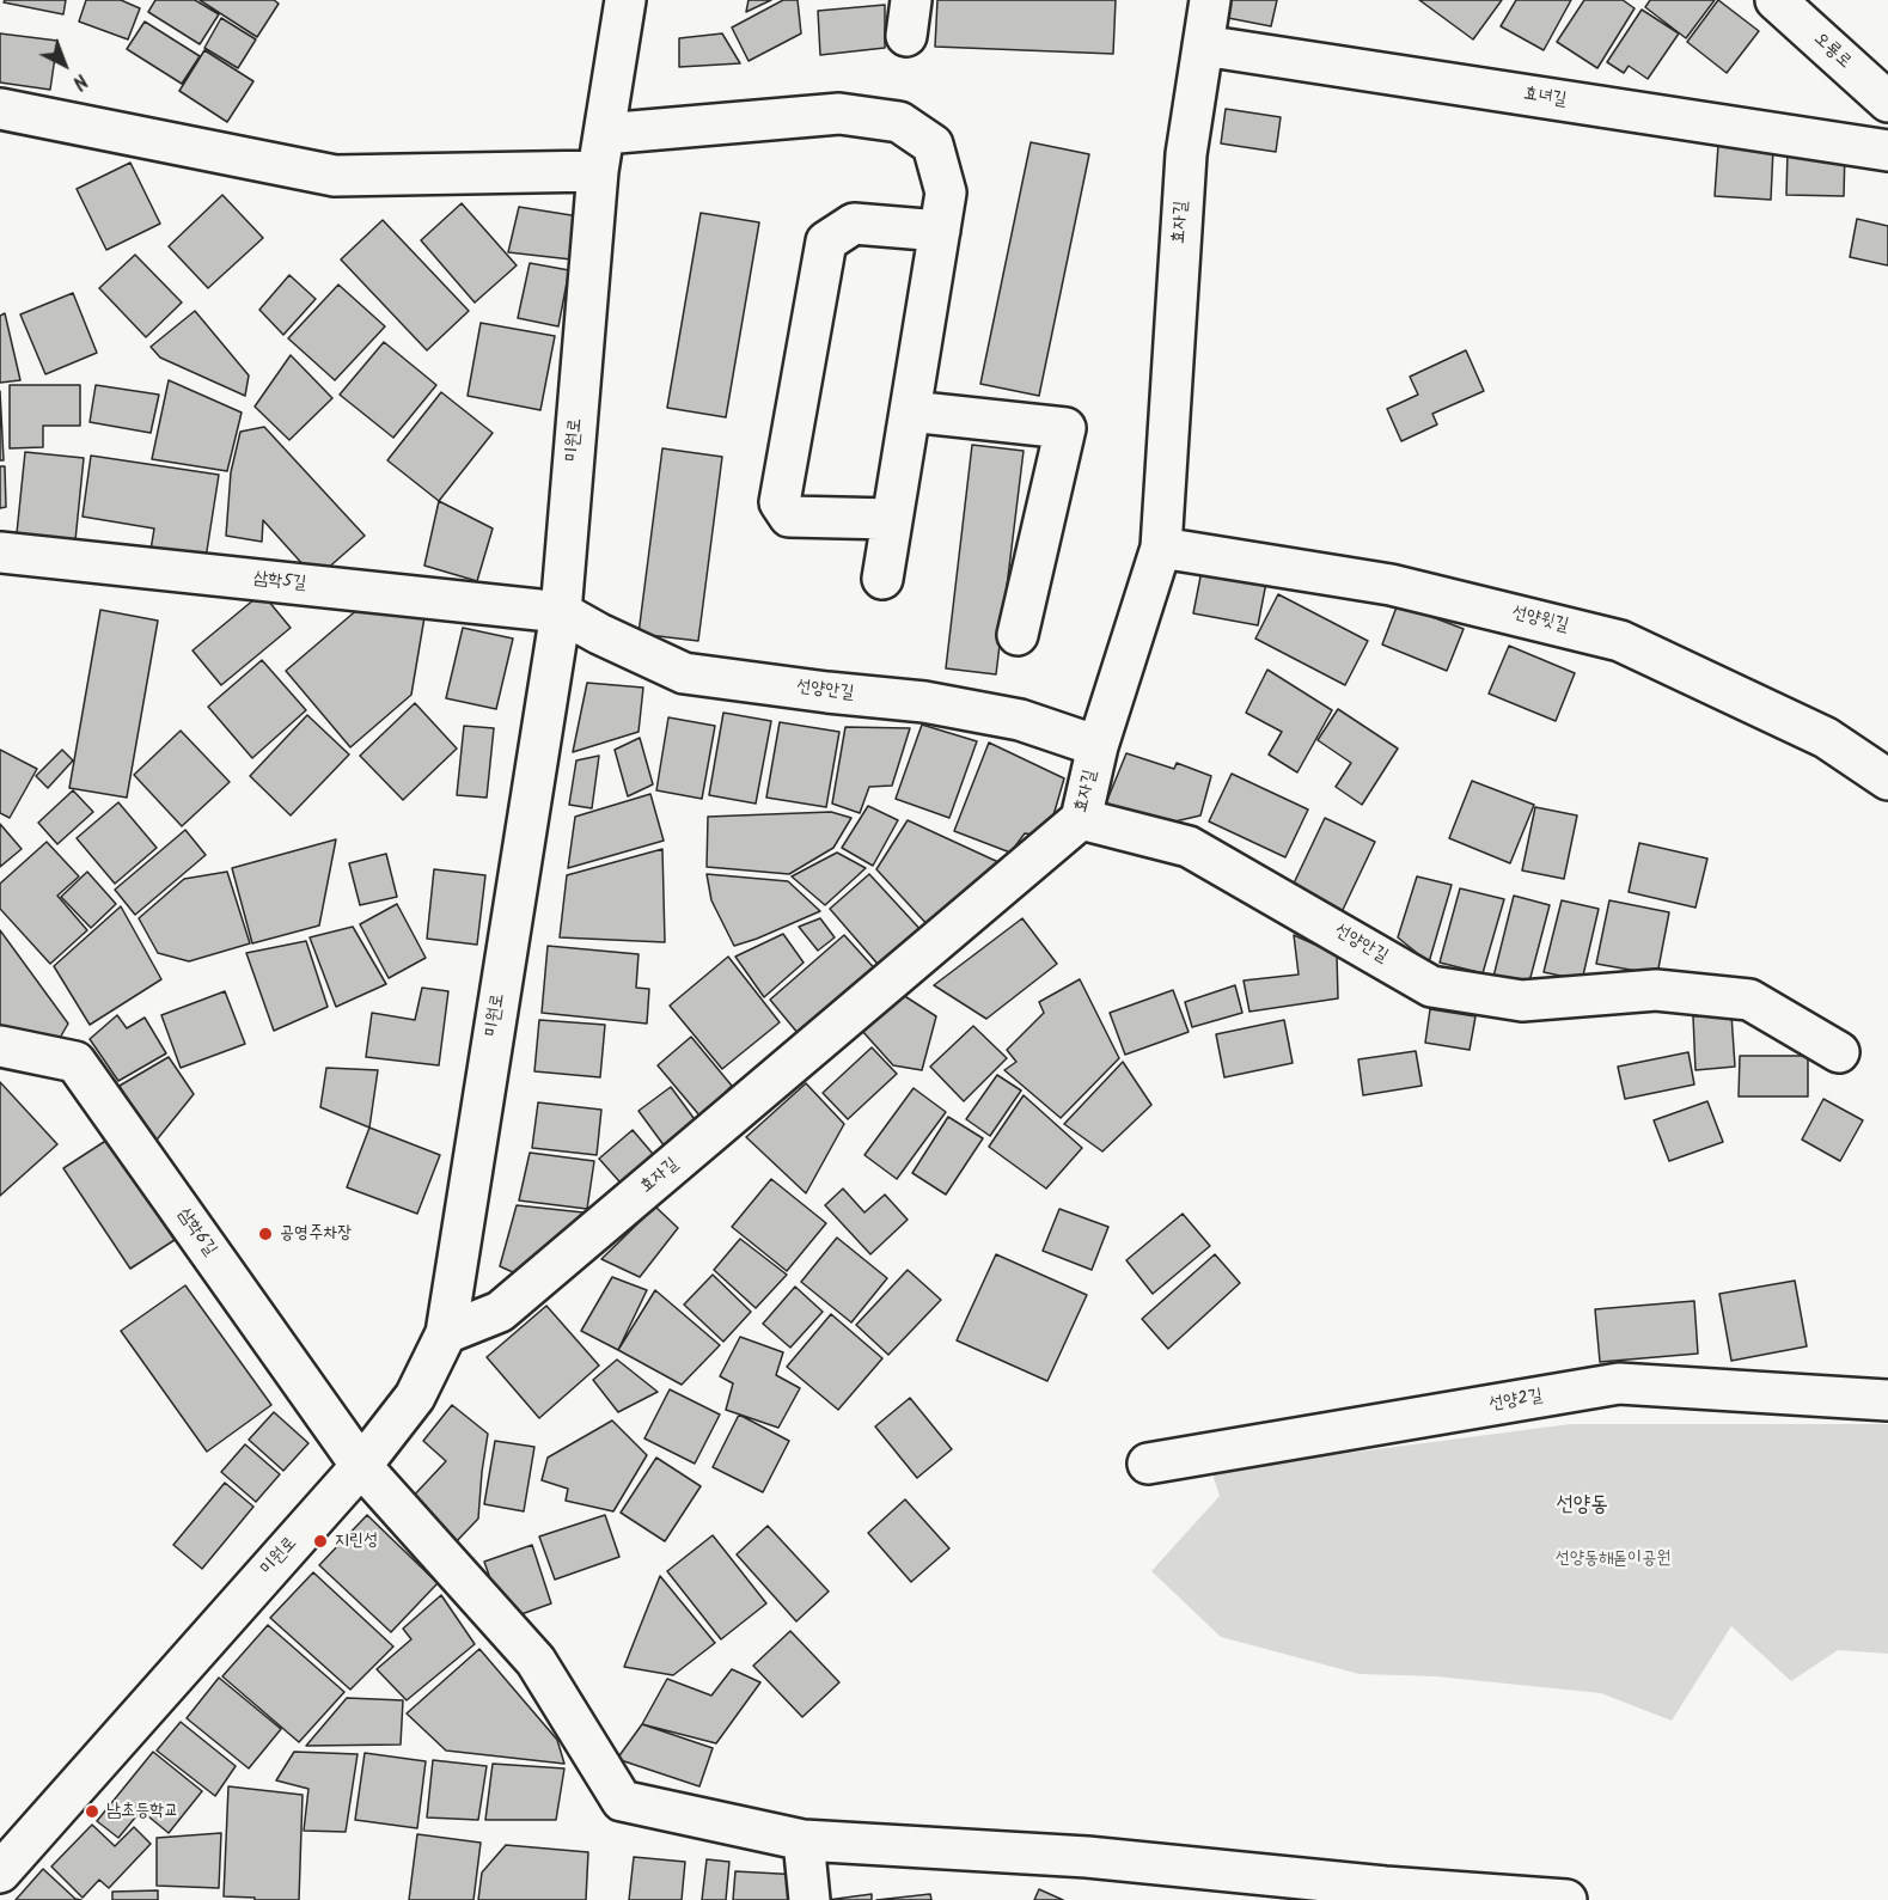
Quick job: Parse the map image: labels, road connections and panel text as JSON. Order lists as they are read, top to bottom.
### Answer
{
  "streets": {
    "street": [
      "오룡로",
      "효녀길",
      "효자길",
      "미원로",
      "삼학5길",
      "선양윗길",
      "선양안길",
      "삼학6길",
      "선양2길"
    ]
  },
  "crossings": [
    ["효녀길", "효자길"],
    ["효자길", "미원로"],
    ["효자길", "선양윗길"],
    ["효자길", "선양안길"],
    ["미원로", "삼학5길"],
    ["미원로", "선양안길"],
    ["미원로", "삼학6길"],
    ["삼학5길", "선양안길"]
  ],
  "districts": ["선양동"],
  "parks": ["선양동해돋이공원"],
  "places": ["공영주차장", "지린성", "남초등학교"],
  "north": "bottom right"
}
